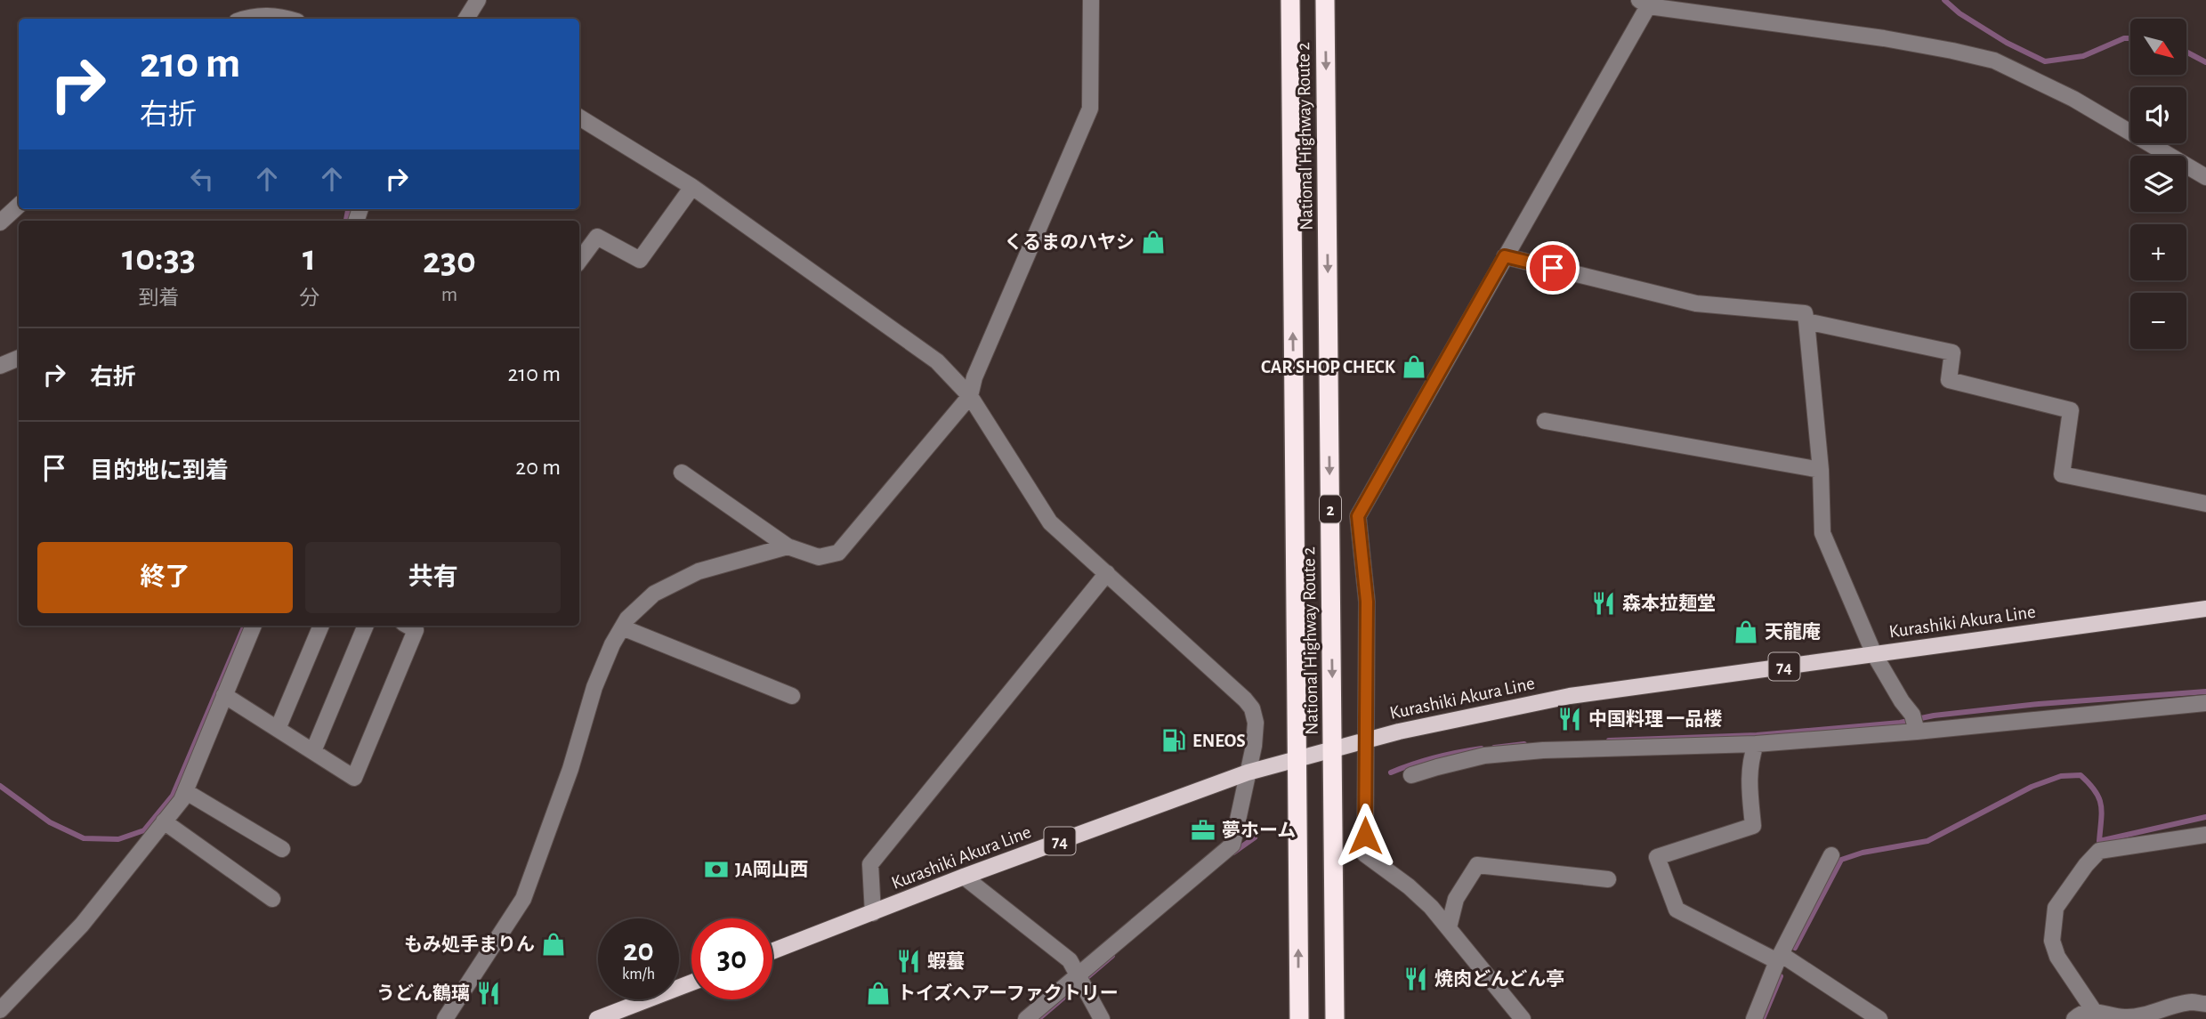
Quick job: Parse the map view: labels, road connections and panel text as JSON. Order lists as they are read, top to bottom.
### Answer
{
  "streets": {
    "highway": ["National Highway Route 2", "2"],
    "main road": ["Kurashiki Akura Line", "74"]
  },
  "crossings": [
    ["National Highway Route 2", "Kurashiki Akura Line"]
  ],
  "places": {
    "shop": [
      "くるまのハヤシ",
      "CAR SHOP CHECK",
      "天龍庵",
      "もみ処手まりん",
      "トイズヘアーファクトリー"
    ],
    "restaurant": [
      "森本拉麺堂",
      "中国料理 一品楼",
      "蝦蟇",
      "焼肉どんどん亭",
      "うどん鶴璃"
    ],
    "fuel station": ["ENEOS"],
    "office": ["夢ホーム"],
    "bank": ["JA岡山西"]
  },
  "north": "bottom right",
  "page": {
    "map_buttons": ["+", "−"],
    "turn": ["210 m", "右折"],
    "eta": [
      "10:33",
      "到着",
      "1",
      "分",
      "230",
      "m"
    ],
    "list": [
      {
        "name": "右折",
        "value": "210 m"
      },
      {
        "name": "目的地に到着",
        "value": "20 m"
      }
    ],
    "buttons": ["終了", "共有"],
    "speed": "20 km/h",
    "limit": "30"
  }
}
